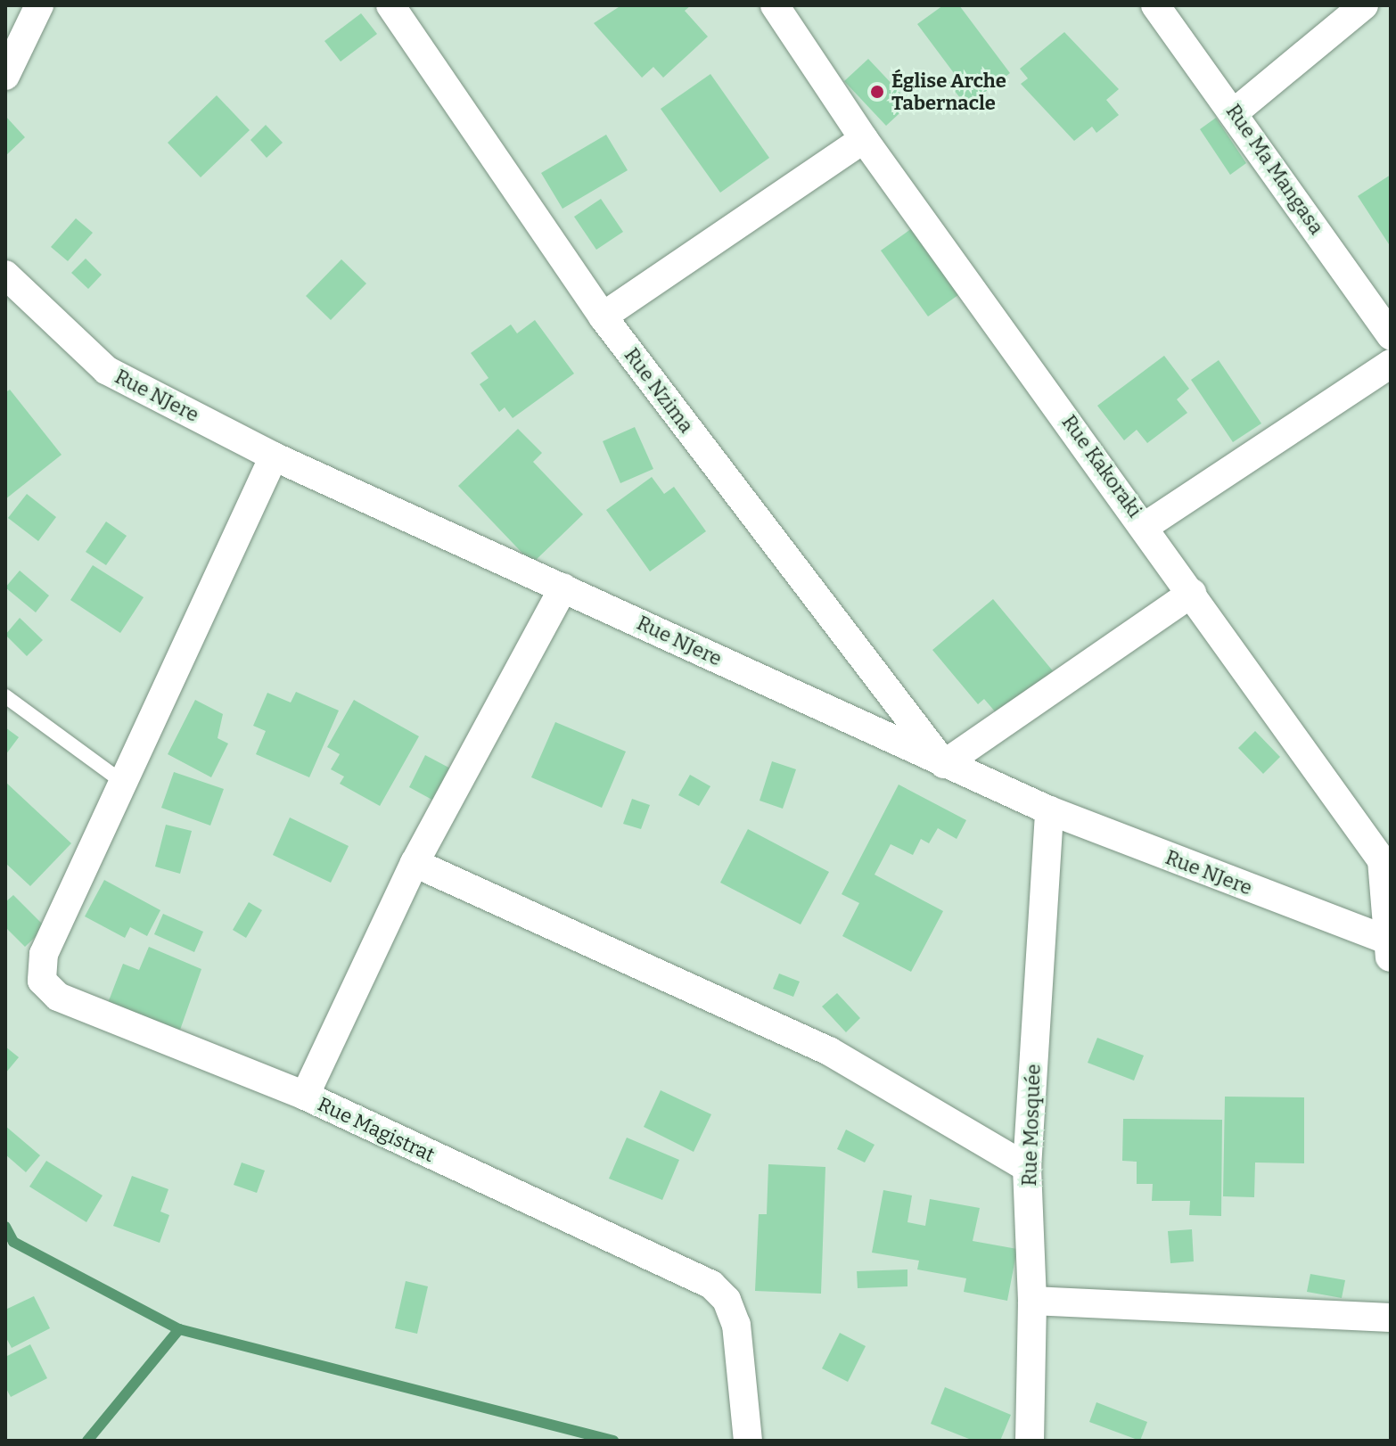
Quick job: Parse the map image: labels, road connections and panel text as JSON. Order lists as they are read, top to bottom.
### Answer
{
  "streets": {
    "street": [
      "Rue Ma Mangasa",
      "Rue Nzima",
      "Rue NJere",
      "Rue Kakoraki",
      "Rue Mosquée",
      "Rue Magistrat"
    ]
  },
  "crossings": [
    ["Rue Nzima", "Rue NJere"],
    ["Rue NJere", "Rue Kakoraki"],
    ["Rue NJere", "Rue Mosquée"],
    ["Rue NJere", "Rue Magistrat"]
  ],
  "places": ["Église Arche Tabernacle"]
}
